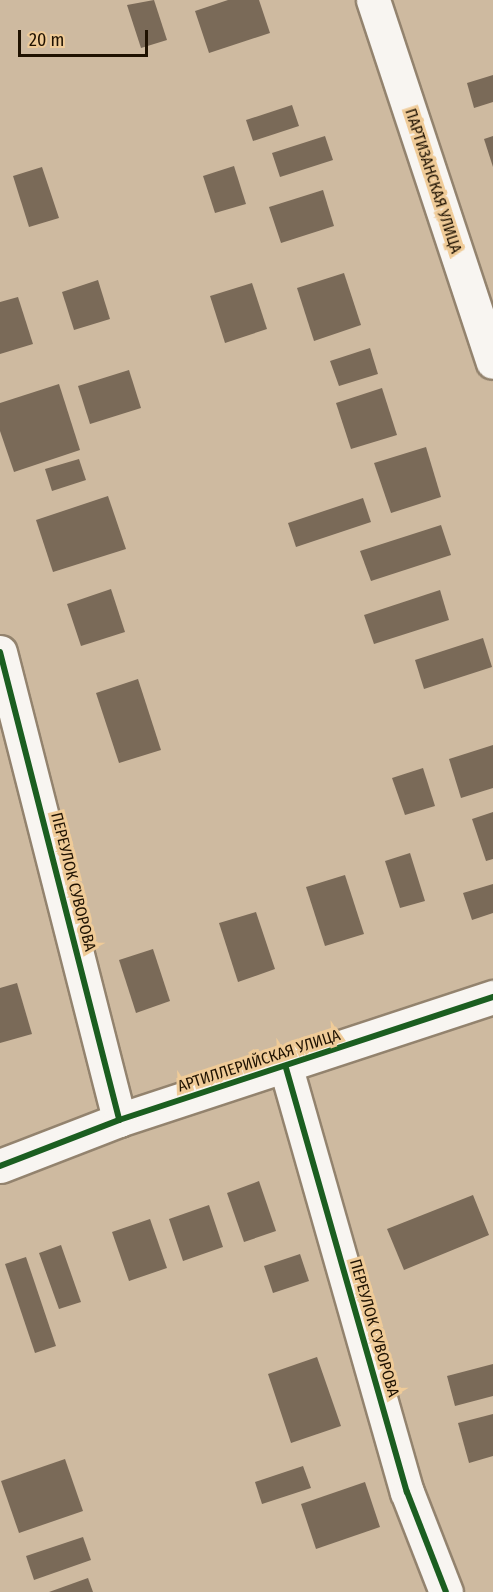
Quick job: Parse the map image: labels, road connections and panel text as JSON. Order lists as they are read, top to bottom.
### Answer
{
  "streets": {
    "street": ["ПАРТИЗАНСКАЯ УЛИЦА", "ПЕРЕУЛОК СУВОРОВА", "АРТИЛЛЕРИЙСКАЯ УЛИЦА"]
  },
  "crossings": [
    ["ПЕРЕУЛОК СУВОРОВА", "АРТИЛЛЕРИЙСКАЯ УЛИЦА"]
  ],
  "scale_bar": "20 m"
}
